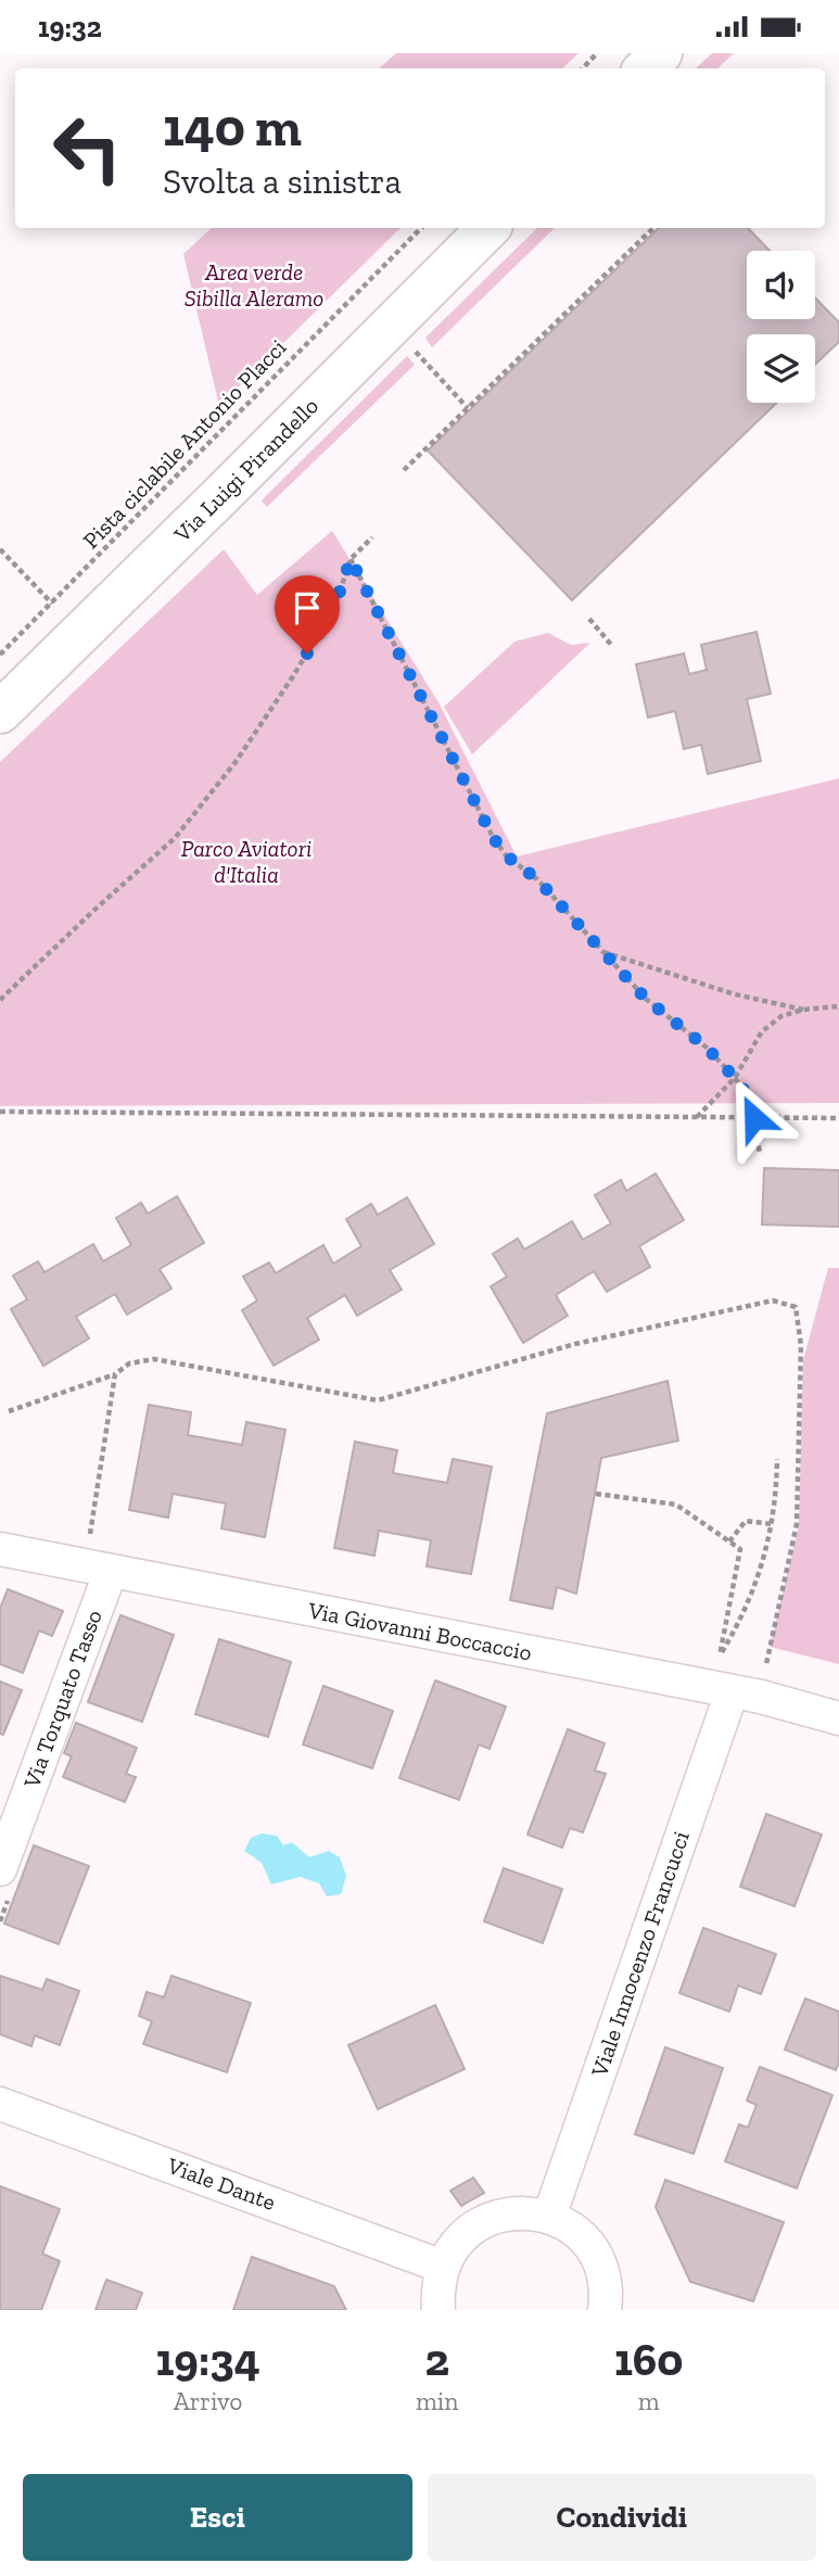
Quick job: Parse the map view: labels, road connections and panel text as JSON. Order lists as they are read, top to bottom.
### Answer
{
  "streets": {
    "street": [
      "Via Luigi Pirandello",
      "Via Giovanni Boccaccio",
      "Via Torquato Tasso",
      "Viale Innocenzo Francucci",
      "Viale Dante"
    ],
    "path": ["Pista ciclabile Antonio Placci"]
  },
  "crossings": [
    ["Via Giovanni Boccaccio", "Via Torquato Tasso"],
    ["Via Giovanni Boccaccio", "Viale Innocenzo Francucci"]
  ],
  "parks": ["Area verde Sibilla Aleramo", "Parco Aviatori d'Italia"],
  "page": {
    "status": "19:32",
    "turn": ["140 m", "Svolta a sinistra"],
    "eta": [
      "19:34",
      "Arrivo",
      "2",
      "min",
      "160",
      "m"
    ],
    "buttons": ["Esci", "Condividi"]
  }
}
